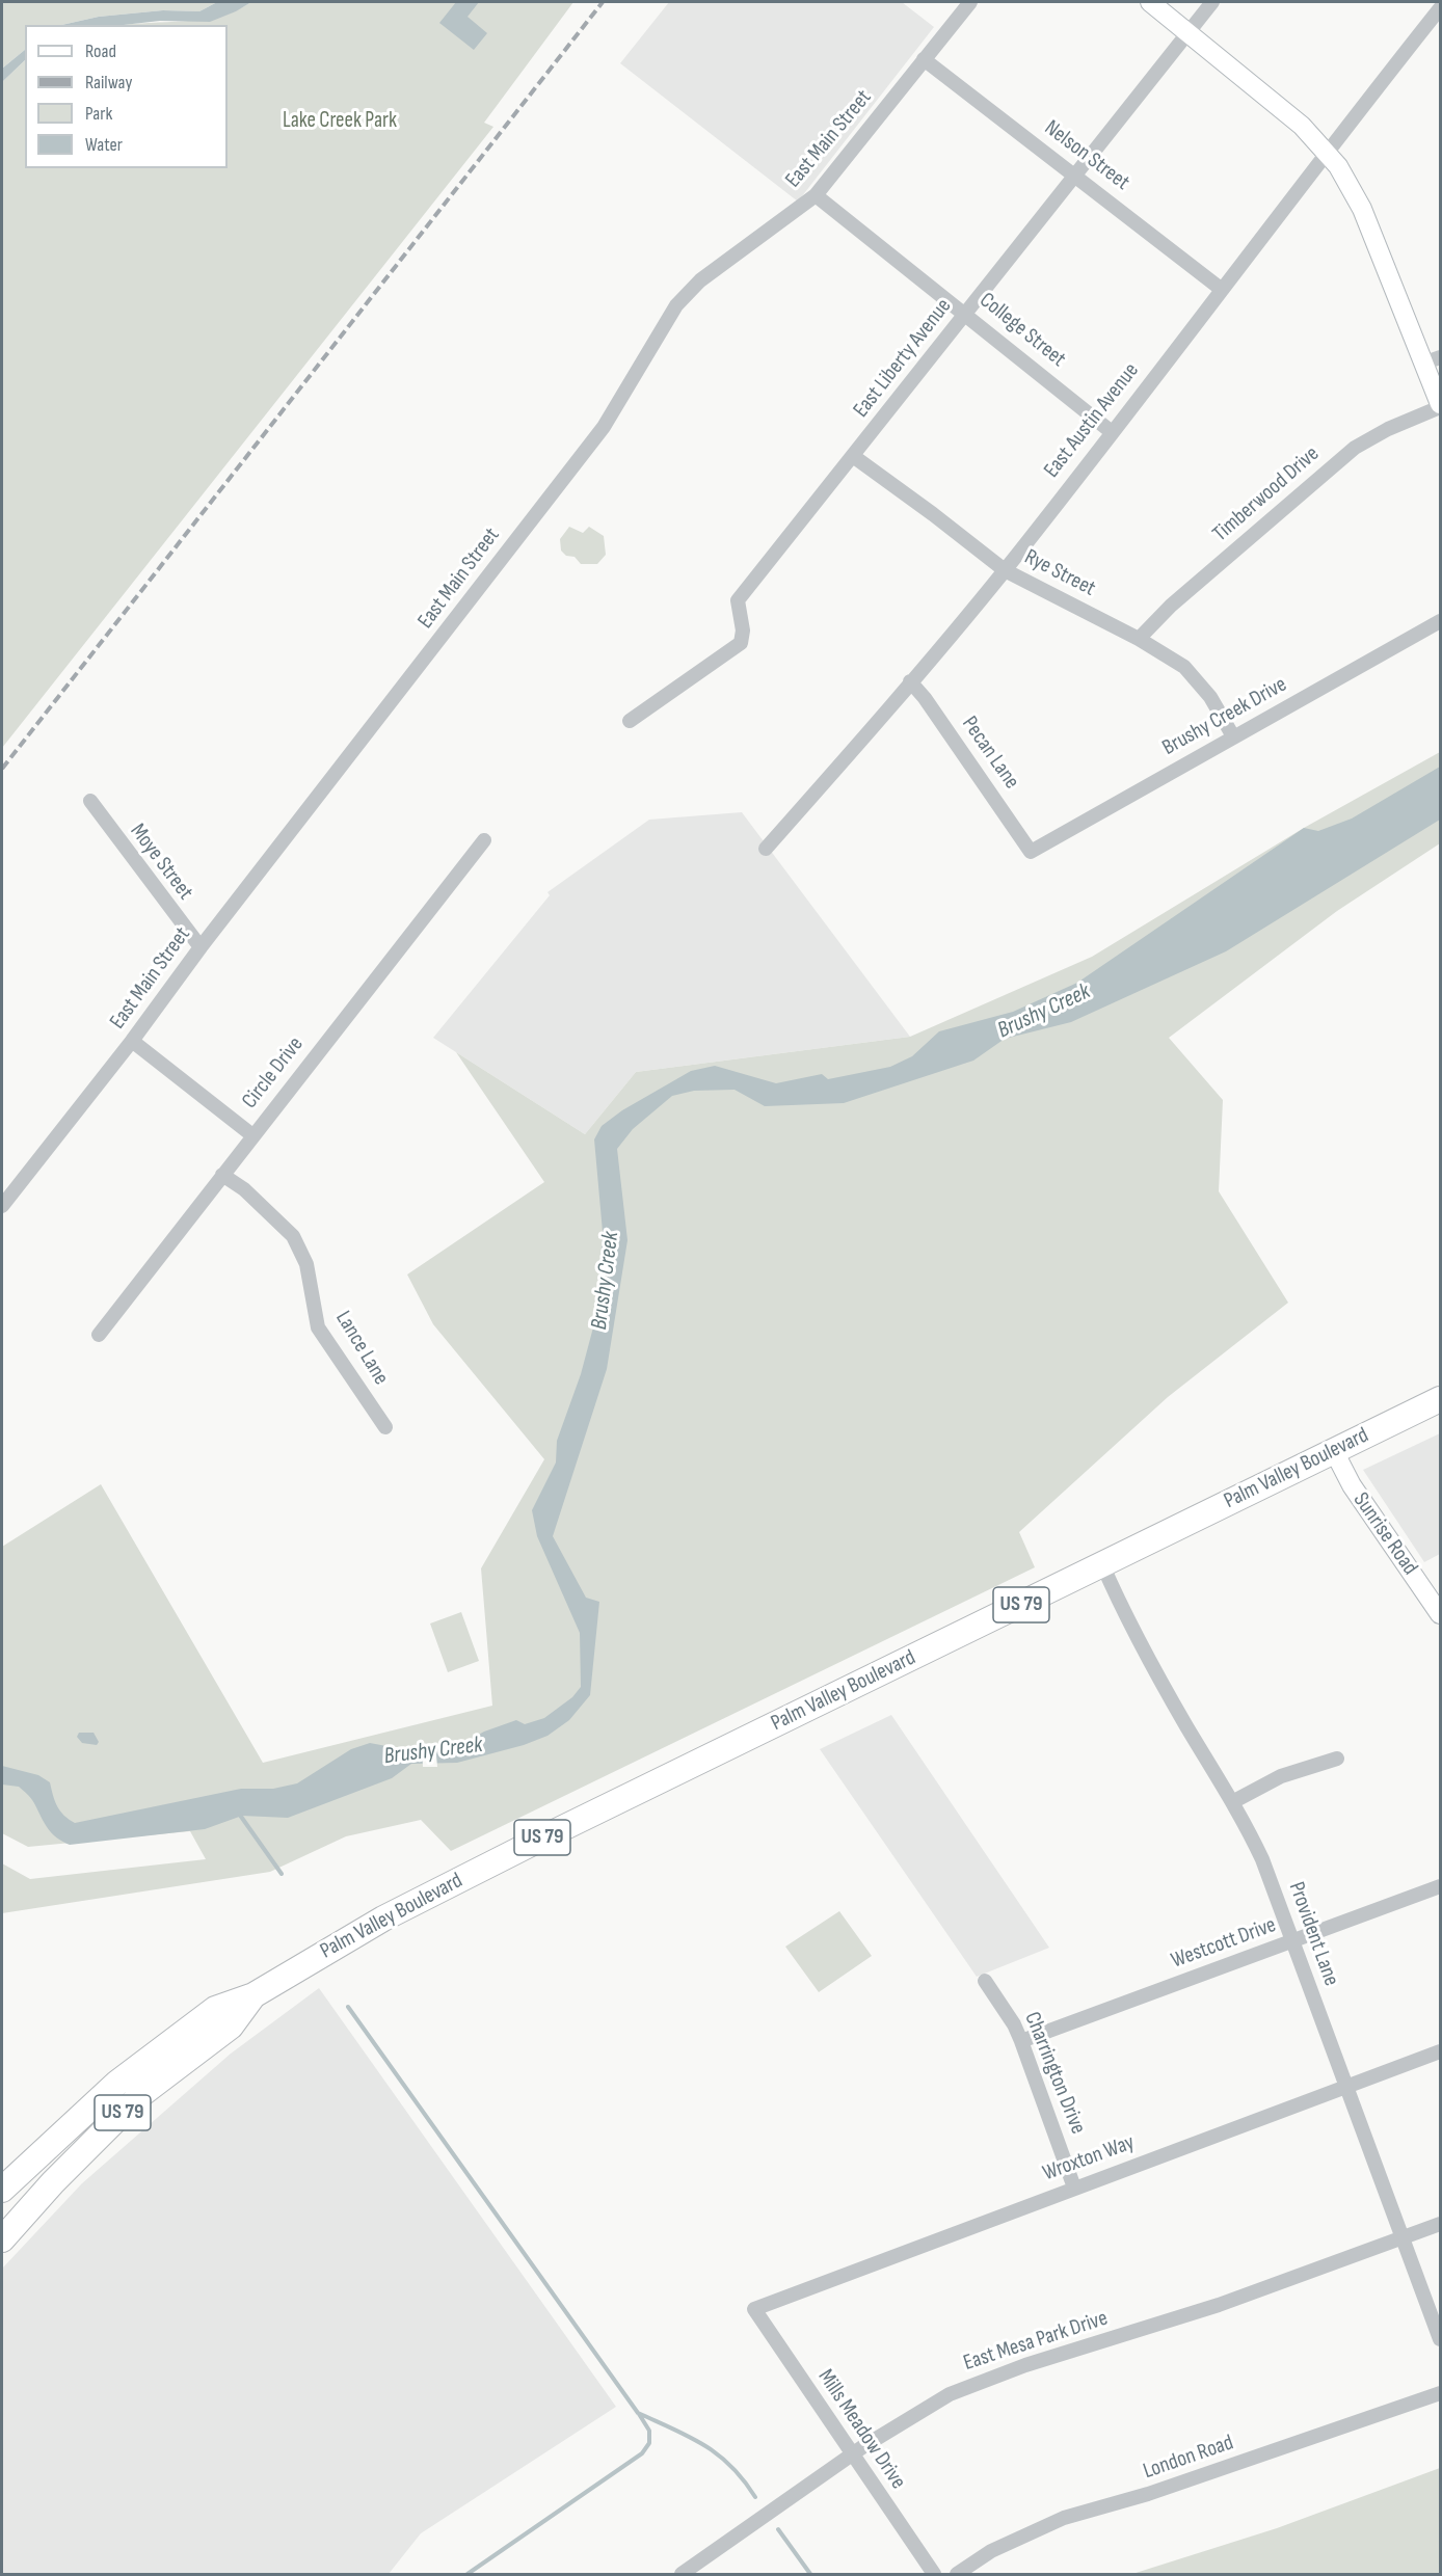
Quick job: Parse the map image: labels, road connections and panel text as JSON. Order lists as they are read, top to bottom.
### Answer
{
  "streets": {
    "highway": ["Palm Valley Boulevard", "US 79"],
    "street": [
      "East Main Street",
      "Nelson Street",
      "College Street",
      "East Liberty Avenue",
      "East Austin Avenue",
      "Timberwood Drive",
      "Rye Street",
      "Brushy Creek Drive",
      "Pecan Lane",
      "Moye Street",
      "Circle Drive",
      "Lance Lane",
      "Sunrise Road",
      "Provident Lane",
      "Westcott Drive",
      "Charrington Drive",
      "Wroxton Way",
      "East Mesa Park Drive",
      "Mills Meadow Drive",
      "London Road"
    ]
  },
  "crossings": [
    ["East Main Street", "Nelson Street"],
    ["East Main Street", "College Street"],
    ["East Main Street", "Moye Street"],
    ["Nelson Street", "East Liberty Avenue"],
    ["Nelson Street", "East Austin Avenue"],
    ["College Street", "East Liberty Avenue"],
    ["College Street", "East Austin Avenue"],
    ["East Liberty Avenue", "Rye Street"],
    ["East Austin Avenue", "Rye Street"],
    ["East Austin Avenue", "Pecan Lane"],
    ["Timberwood Drive", "Rye Street"],
    ["Rye Street", "Brushy Creek Drive"],
    ["Brushy Creek Drive", "Pecan Lane"],
    ["Circle Drive", "Lance Lane"],
    ["Palm Valley Boulevard", "Sunrise Road"],
    ["Palm Valley Boulevard", "Provident Lane"],
    ["Provident Lane", "Westcott Drive"],
    ["Provident Lane", "Wroxton Way"],
    ["Provident Lane", "East Mesa Park Drive"],
    ["Westcott Drive", "Charrington Drive"],
    ["Charrington Drive", "Wroxton Way"],
    ["Wroxton Way", "Mills Meadow Drive"],
    ["East Mesa Park Drive", "Mills Meadow Drive"]
  ],
  "water": ["Brushy Creek"],
  "parks": ["Lake Creek Park"],
  "legend": [
    "Road",
    "Railway",
    "Park",
    "Water"
  ]
}
